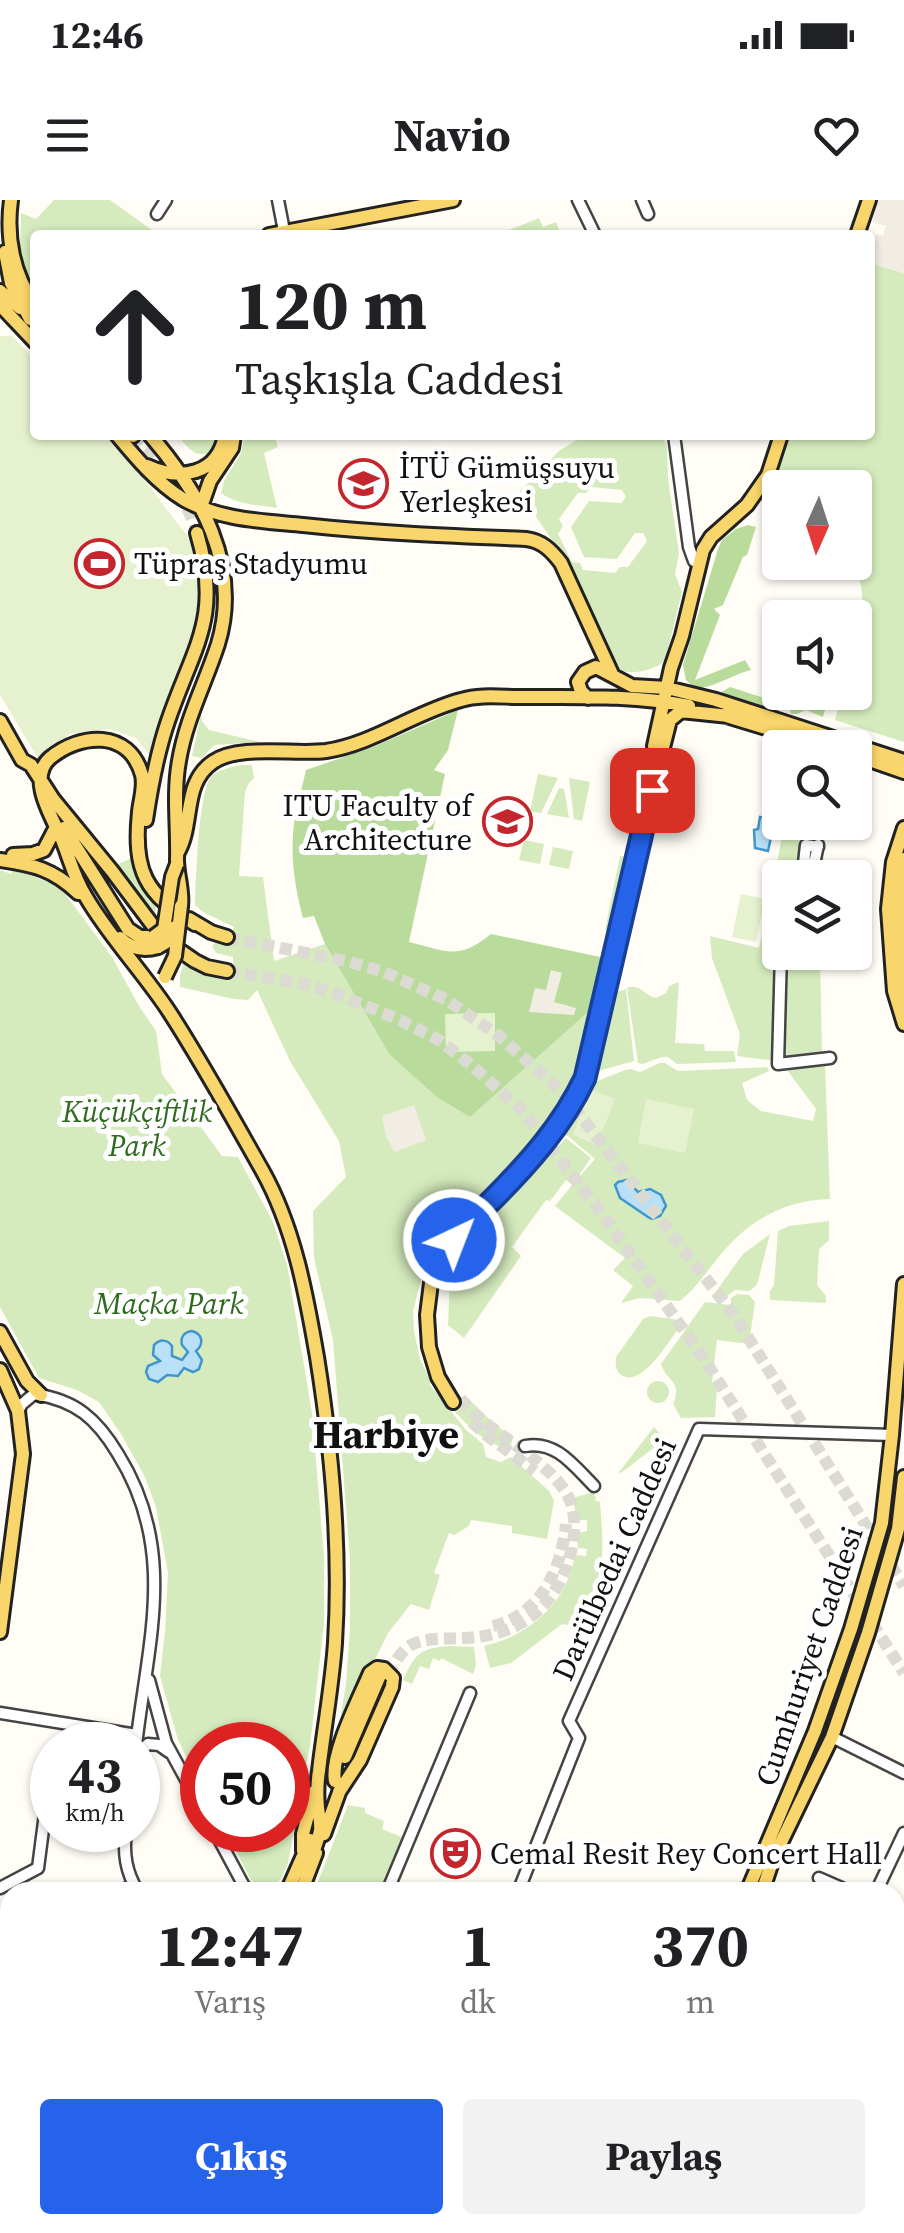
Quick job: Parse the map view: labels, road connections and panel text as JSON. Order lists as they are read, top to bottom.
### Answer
{
  "streets": {
    "main road": ["Cumhuriyet Caddesi"],
    "street": ["Darülbedai Caddesi"]
  },
  "crossings": [
    ["Darülbedai Caddesi", "Cumhuriyet Caddesi"]
  ],
  "districts": ["Harbiye"],
  "parks": ["Küçükçiftlik Park", "Maçka Park"],
  "places": {
    "school or university": ["İTÜ Gümüşsuyu Yerleşkesi", "ITU Faculty of Architecture"],
    "sports": ["Tüpraş Stadyumu"],
    "theatre": ["Cemal Resit Rey Concert Hall"]
  },
  "north": "bottom",
  "page": {
    "status": "12:46",
    "header": "Navio",
    "turn": ["120 m", "Taşkışla Caddesi"],
    "speed": "43 km/h",
    "limit": "50",
    "eta": [
      "12:47",
      "Varış",
      "1",
      "dk",
      "370",
      "m"
    ],
    "buttons": ["Çıkış", "Paylaş"]
  }
}
